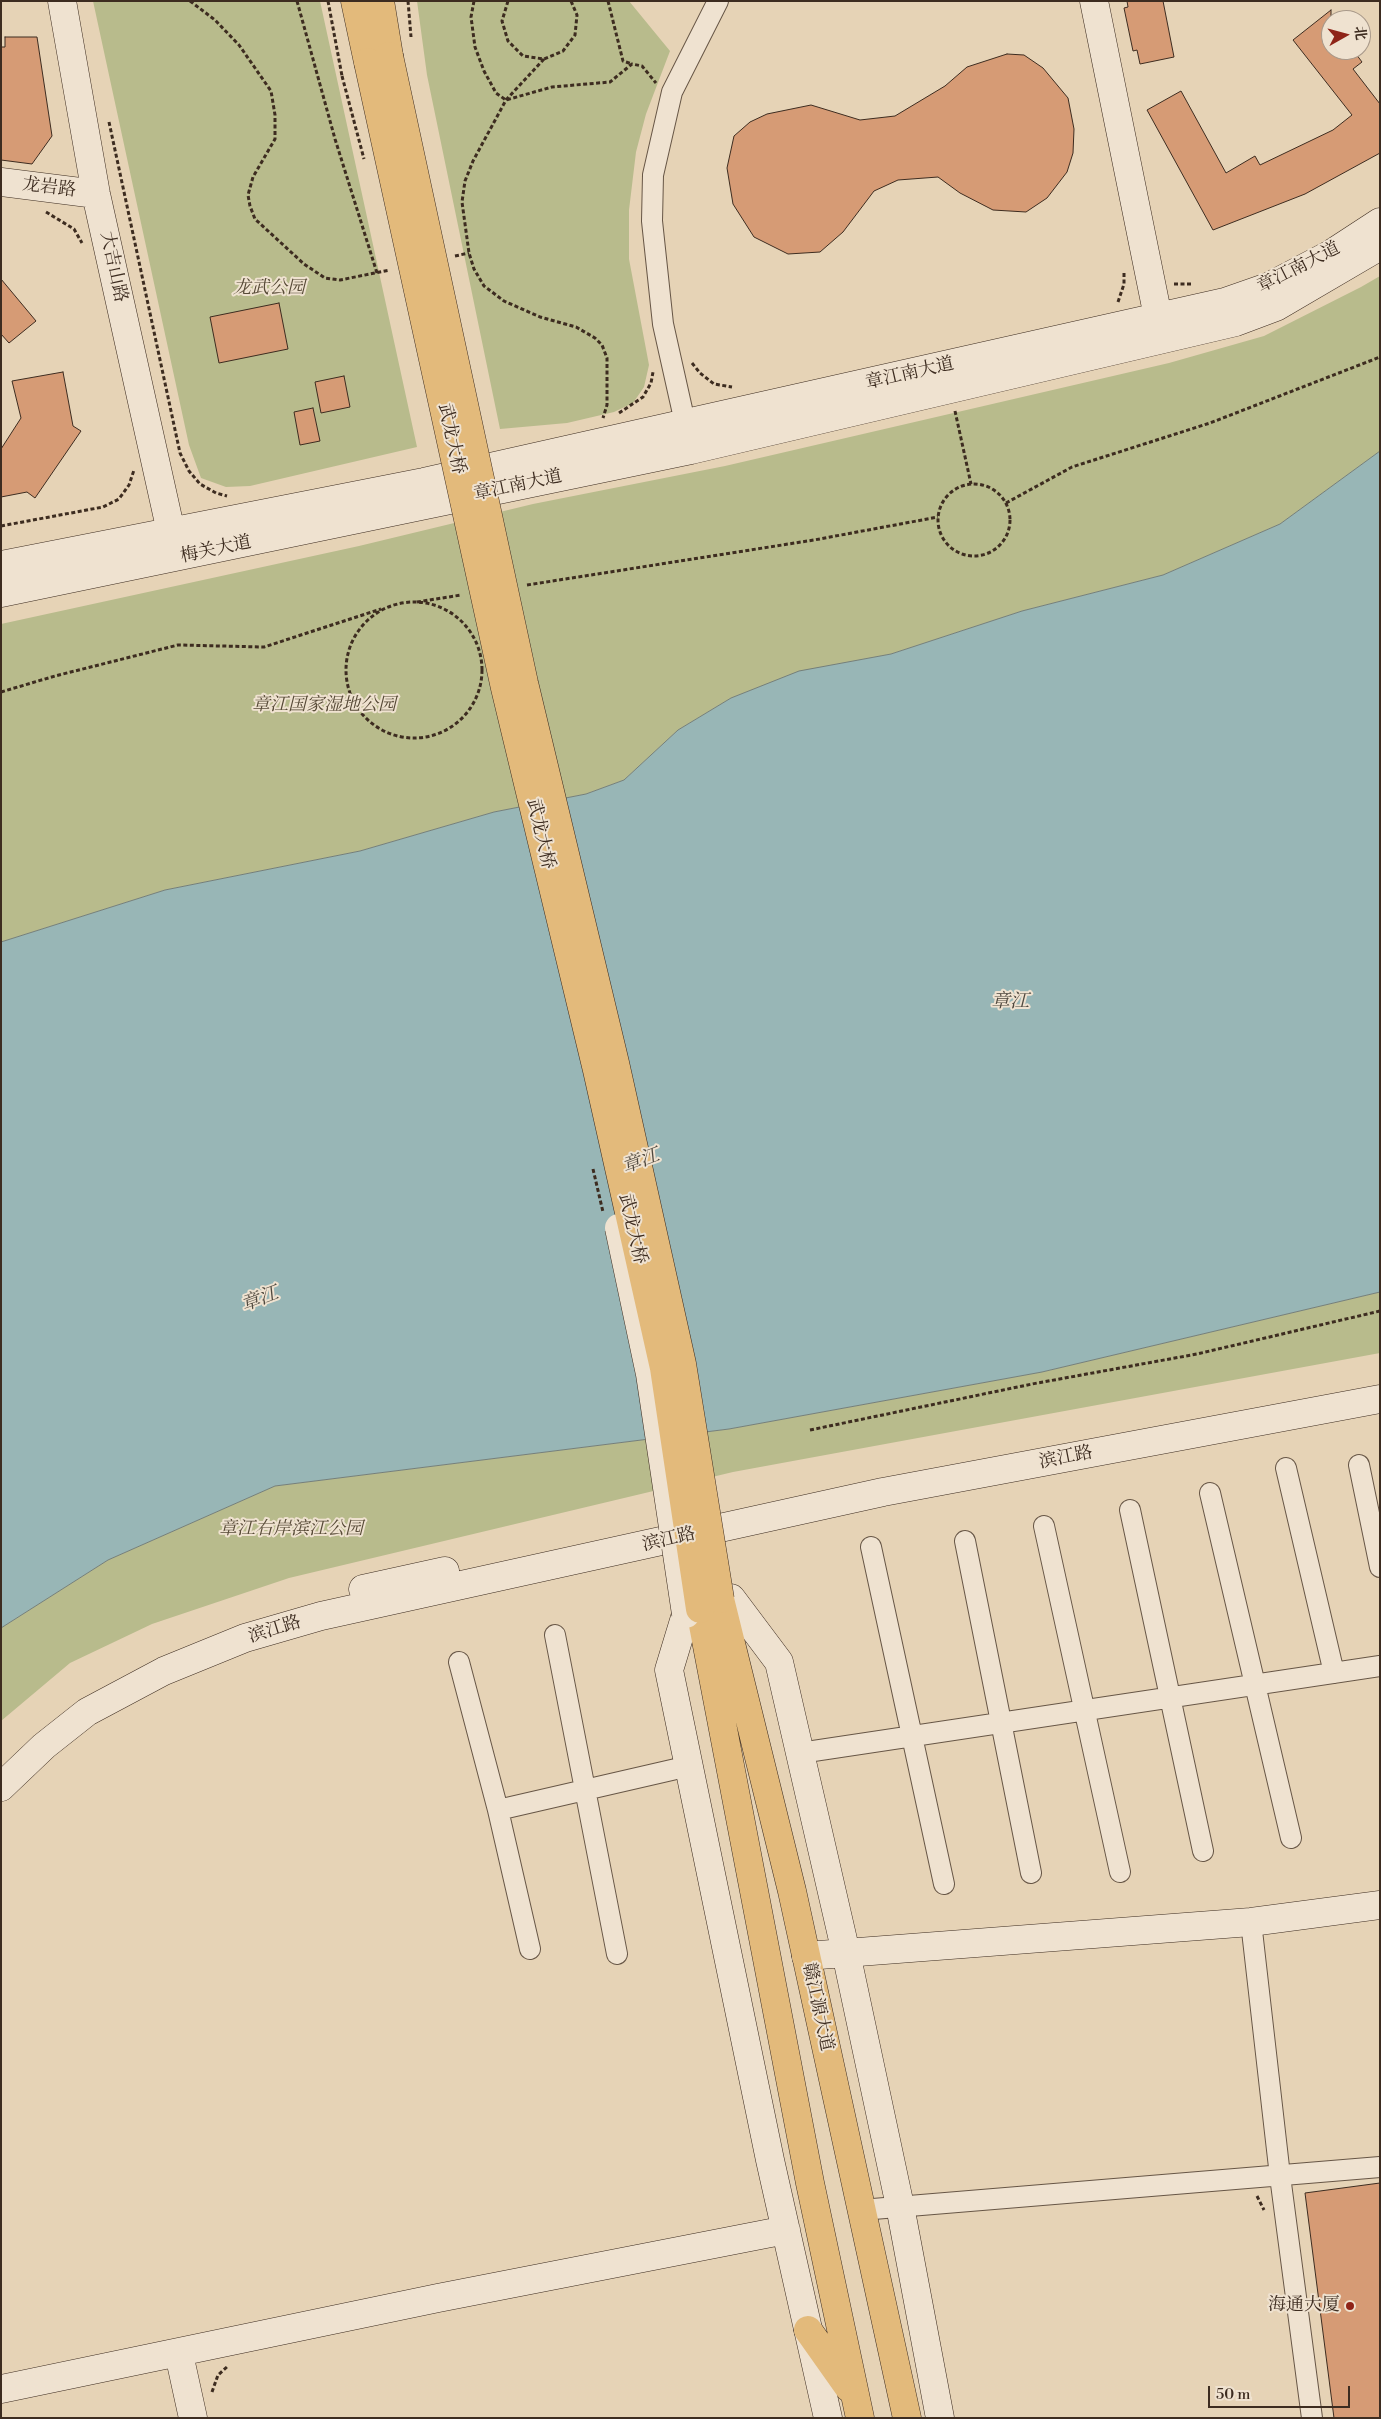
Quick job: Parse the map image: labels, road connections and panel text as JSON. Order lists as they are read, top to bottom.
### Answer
{
  "streets": {
    "main road": ["武龙大桥", "赣江源大道"],
    "street": [
      "龙岩路",
      "大吉山路",
      "章江南大道",
      "梅关大道",
      "滨江路"
    ]
  },
  "crossings": [
    ["龙岩路", "大吉山路"],
    ["大吉山路", "梅关大道"],
    ["章江南大道", "梅关大道"],
    ["武龙大桥", "赣江源大道"]
  ],
  "water": ["章江"],
  "parks": ["龙武公园", "章江国家湿地公园", "章江右岸滨江公园"],
  "places": ["海通大厦"],
  "scale_bar": "50 m",
  "north": "right"
}
